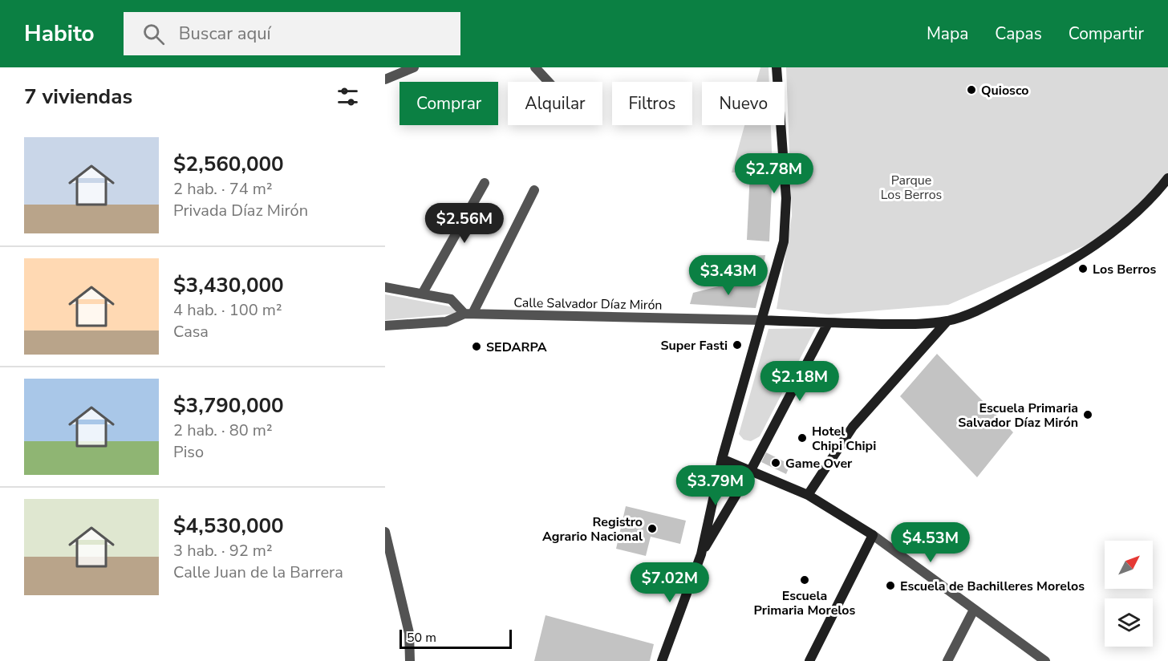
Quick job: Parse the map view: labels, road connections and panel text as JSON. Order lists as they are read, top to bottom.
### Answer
{
  "streets": {
    "main road": ["Calle Salvador Díaz Mirón"]
  },
  "parks": ["Parque Los Berros"],
  "places": [
    "Quiosco",
    "Los Berros",
    "Super Fasti",
    "SEDARPA",
    "Escuela Primaria Salvador Díaz Mirón",
    "Hotel Chipi Chipi",
    "Game Over",
    "Registro Agrario Nacional",
    "Escuela Primaria Morelos",
    "Escuela de Bachilleres Morelos"
  ],
  "scale_bar": "50 m",
  "north": "top right",
  "page": {
    "header": "Habito",
    "search": "Buscar aquí",
    "nav": ["Mapa", "Capas", "Compartir"],
    "heading": "7 viviendas",
    "chip": [
      "Comprar",
      "Alquilar",
      "Filtros",
      "Nuevo"
    ],
    "list": [
      {
        "name": "$2,560,000",
        "note": "2 hab. · 74 m² · Privada Díaz Mirón"
      },
      {
        "name": "$3,430,000",
        "note": "4 hab. · 100 m² · Casa"
      },
      {
        "name": "$3,790,000",
        "note": "2 hab. · 80 m² · Piso"
      },
      {
        "name": "$4,530,000",
        "note": "3 hab. · 92 m² · Calle Juan de la Barrera"
      }
    ],
    "price": [
      "$2.78M",
      "$2.56M",
      "$3.43M",
      "$2.18M",
      "$3.79M",
      "$4.53M",
      "$7.02M"
    ],
    "scale": "50 m"
  }
}
